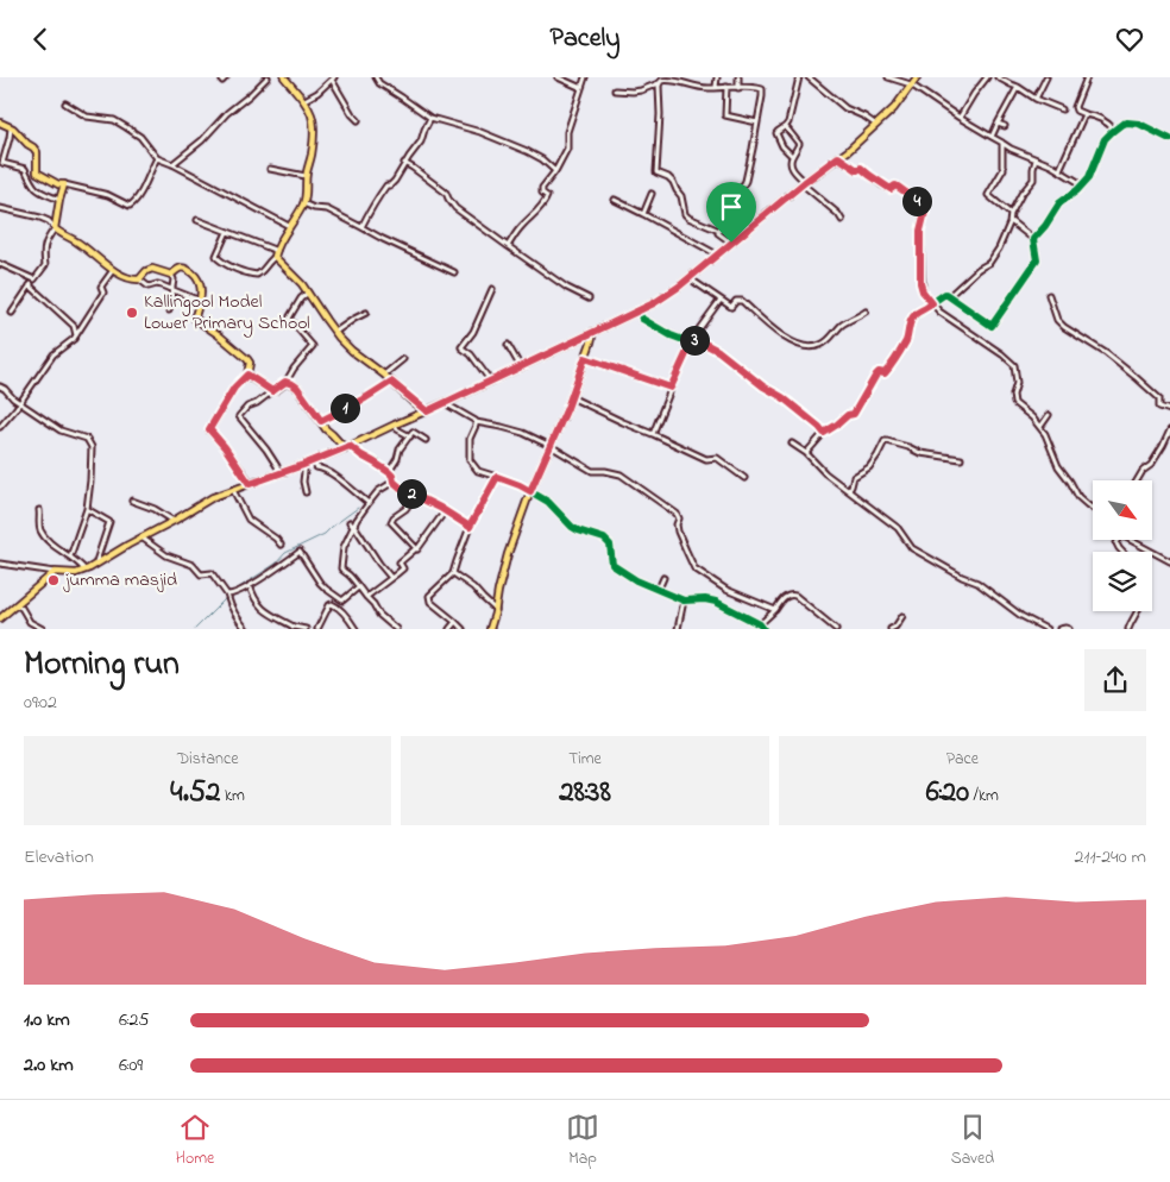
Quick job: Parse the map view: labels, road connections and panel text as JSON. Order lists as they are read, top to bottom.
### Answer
{
  "places": ["Kallingool Model Lower Primary School", "jumma masjid"],
  "north": "bottom right",
  "page": {
    "header": "Pacely",
    "pins": [
      "4",
      "3",
      "1",
      "2"
    ],
    "heading": ["Morning run", "09:02"],
    "stats": [
      ["Distance", "4.52 km"],
      ["Time", "28:38"],
      ["Pace", "6:20 /km"]
    ],
    "chart": ["Elevation", "211–240 m"],
    "list": [
      {
        "name": "1.0 km",
        "note": "6:25"
      },
      {
        "name": "2.0 km",
        "note": "6:09"
      }
    ],
    "tabs": ["Home", "Map", "Saved"]
  }
}
